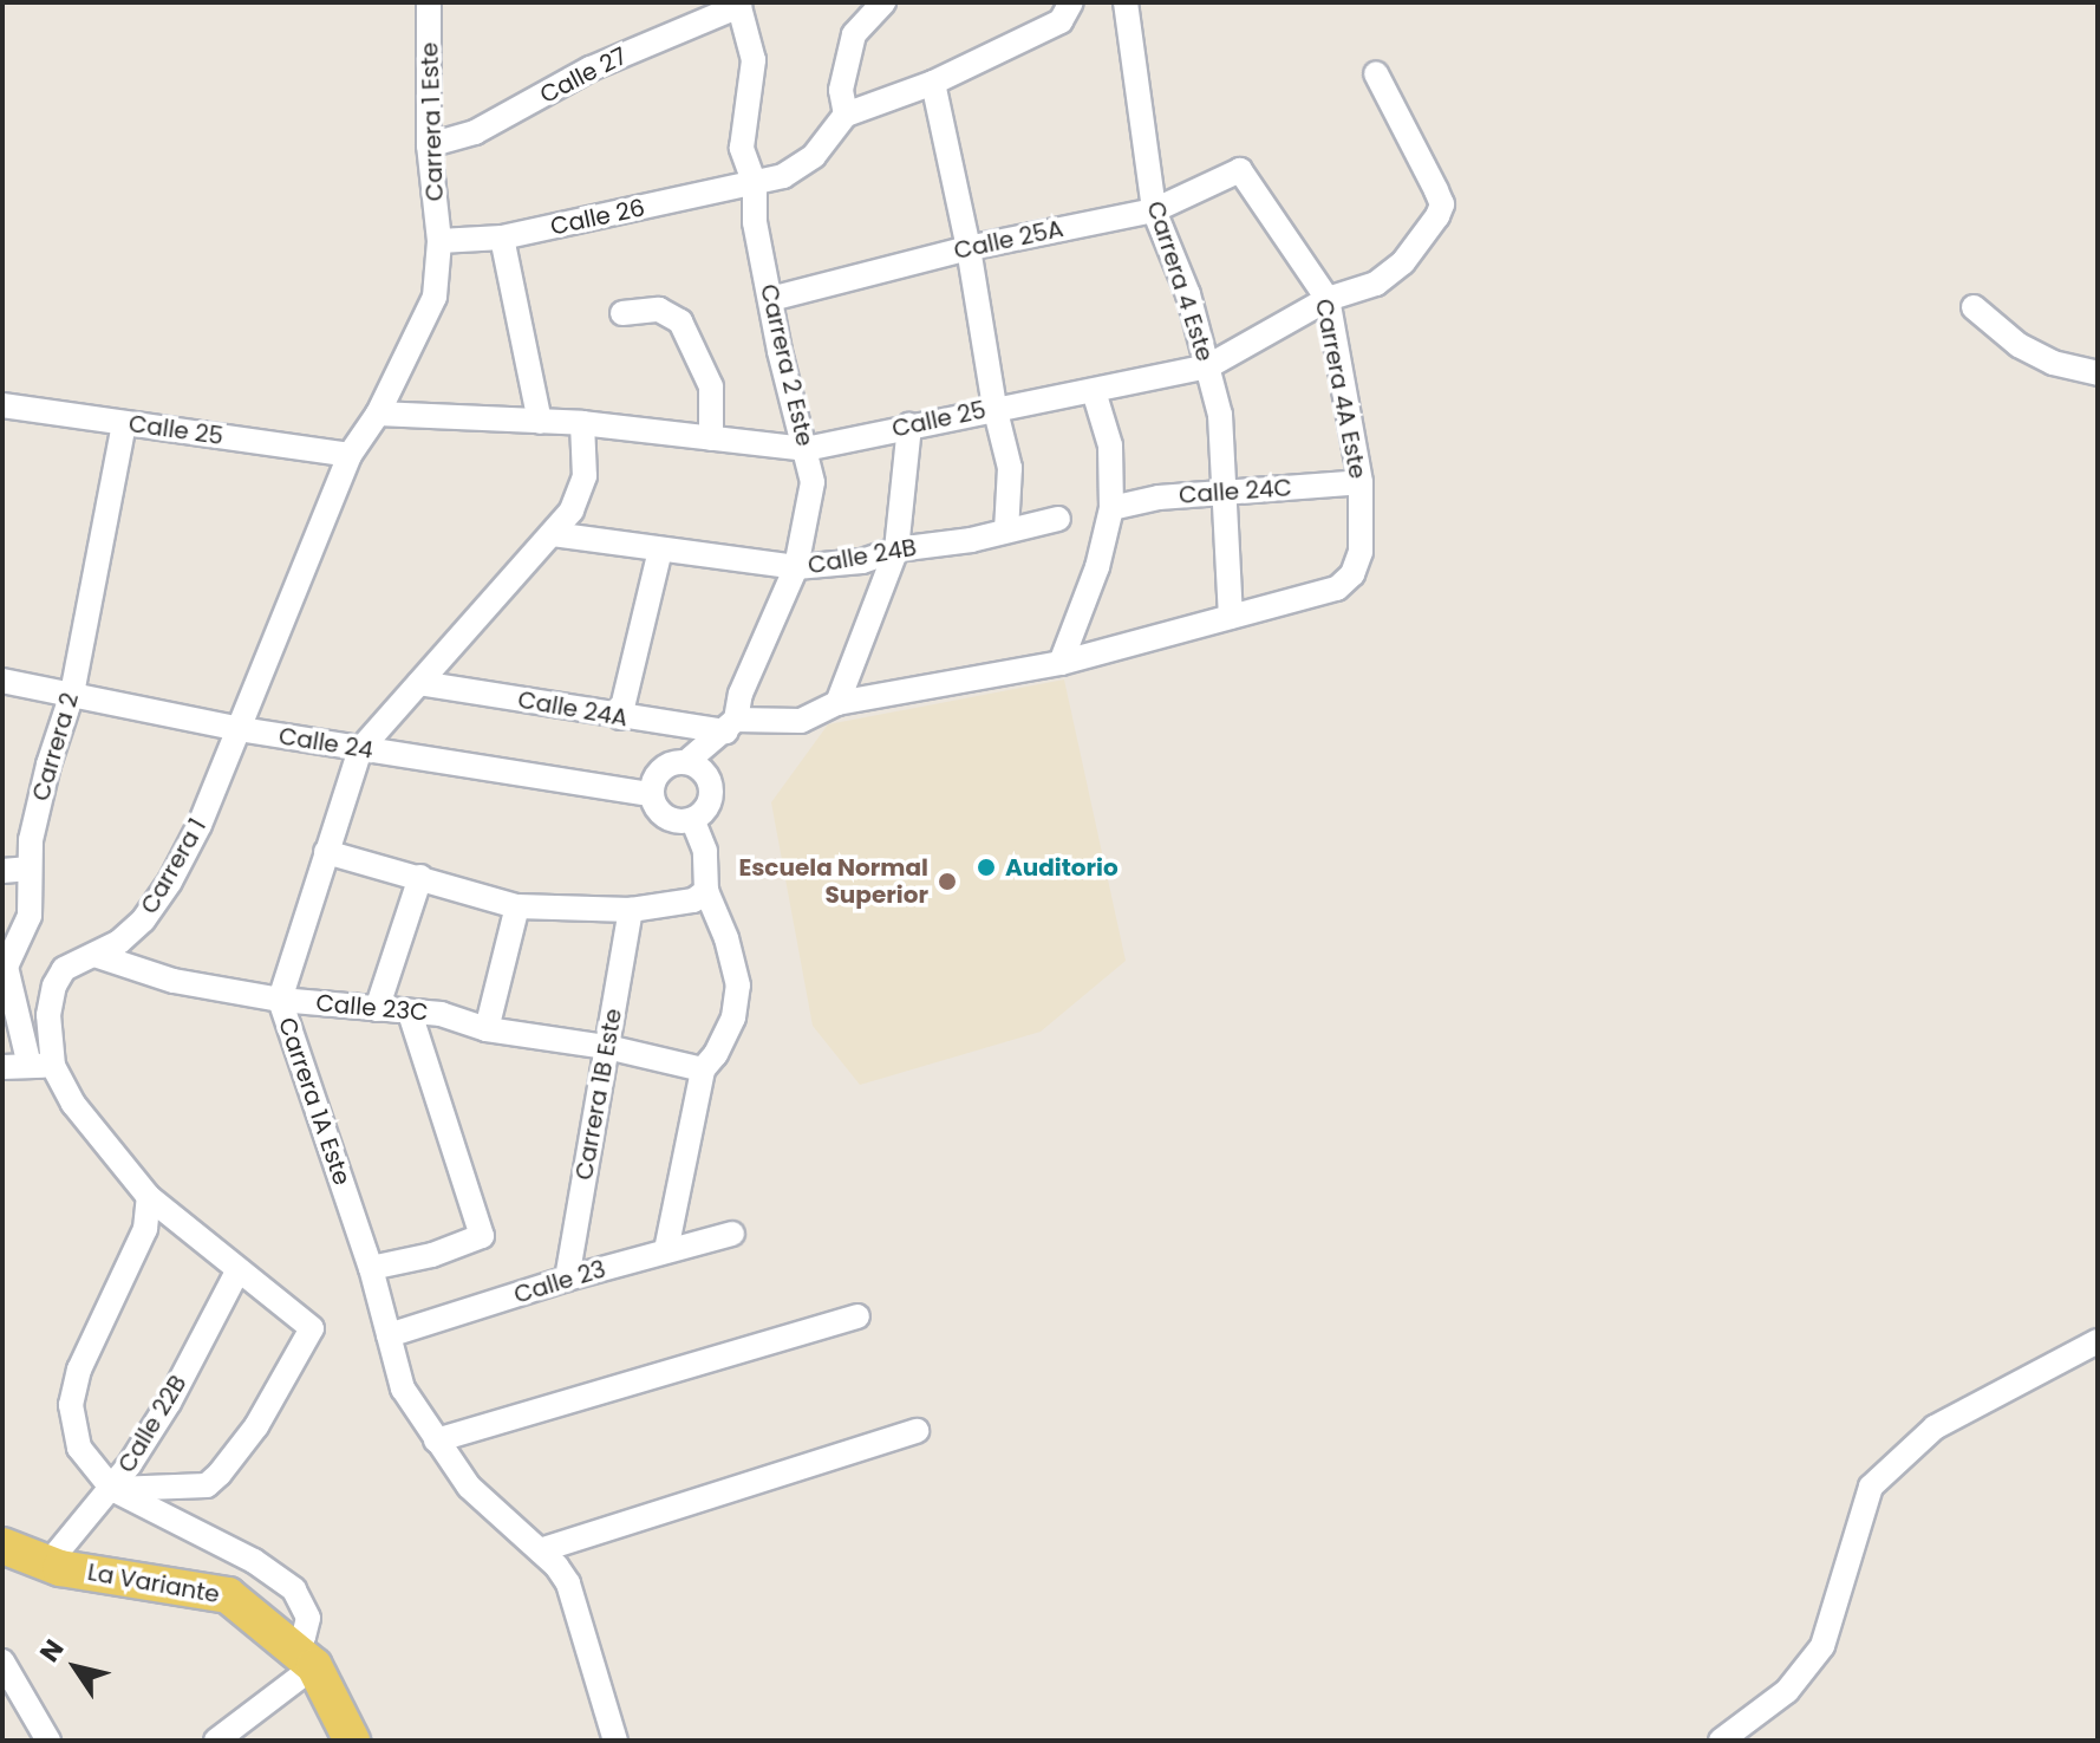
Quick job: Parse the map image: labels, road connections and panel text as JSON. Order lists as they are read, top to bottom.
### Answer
{
  "streets": {
    "main road": ["La Variante"],
    "street": [
      "Calle 27",
      "Carrera 1 Este",
      "Calle 26",
      "Calle 25A",
      "Carrera 4 Este",
      "Carrera 2 Este",
      "Carrera 4A Este",
      "Calle 25",
      "Calle 24C",
      "Calle 24B",
      "Calle 24A",
      "Calle 24",
      "Carrera 2",
      "Carrera 1",
      "Calle 23C",
      "Carrera 1B Este",
      "Carrera 1A Este",
      "Calle 23",
      "Calle 22B"
    ]
  },
  "crossings": [
    ["Calle 27", "Carrera 1 Este"],
    ["Calle 27", "Carrera 2 Este"],
    ["Carrera 1 Este", "Calle 26"],
    ["Carrera 1 Este", "Carrera 1"],
    ["Calle 26", "Carrera 2 Este"],
    ["Calle 26", "Carrera 1"],
    ["Calle 25A", "Carrera 4 Este"],
    ["Calle 25A", "Carrera 2 Este"],
    ["Calle 25A", "Carrera 4A Este"],
    ["Carrera 4 Este", "Calle 25"],
    ["Carrera 4 Este", "Calle 24C"],
    ["Carrera 4 Este", "Calle 24A"],
    ["Carrera 2 Este", "Calle 25"],
    ["Carrera 2 Este", "Calle 24B"],
    ["Carrera 2 Este", "Calle 24A"],
    ["Carrera 4A Este", "Calle 25"],
    ["Carrera 4A Este", "Calle 24C"],
    ["Carrera 4A Este", "Calle 24A"],
    ["Calle 25", "Carrera 2"],
    ["Calle 25", "Carrera 1"],
    ["Calle 25", "Carrera 1A Este"],
    ["Calle 24B", "Carrera 1A Este"],
    ["Calle 24A", "Carrera 1A Este"],
    ["Calle 24", "Carrera 2"],
    ["Calle 24", "Carrera 1"],
    ["Calle 24", "Carrera 1A Este"],
    ["Carrera 2", "Carrera 1"],
    ["Carrera 1", "Calle 23C"],
    ["Calle 23C", "Carrera 1B Este"],
    ["Calle 23C", "Carrera 1A Este"],
    ["Carrera 1B Este", "Calle 23"],
    ["Carrera 1A Este", "Calle 23"],
    ["Calle 22B", "La Variante"]
  ],
  "places": ["Auditorio", "Escuela Normal Superior"],
  "north": "top left"
}
